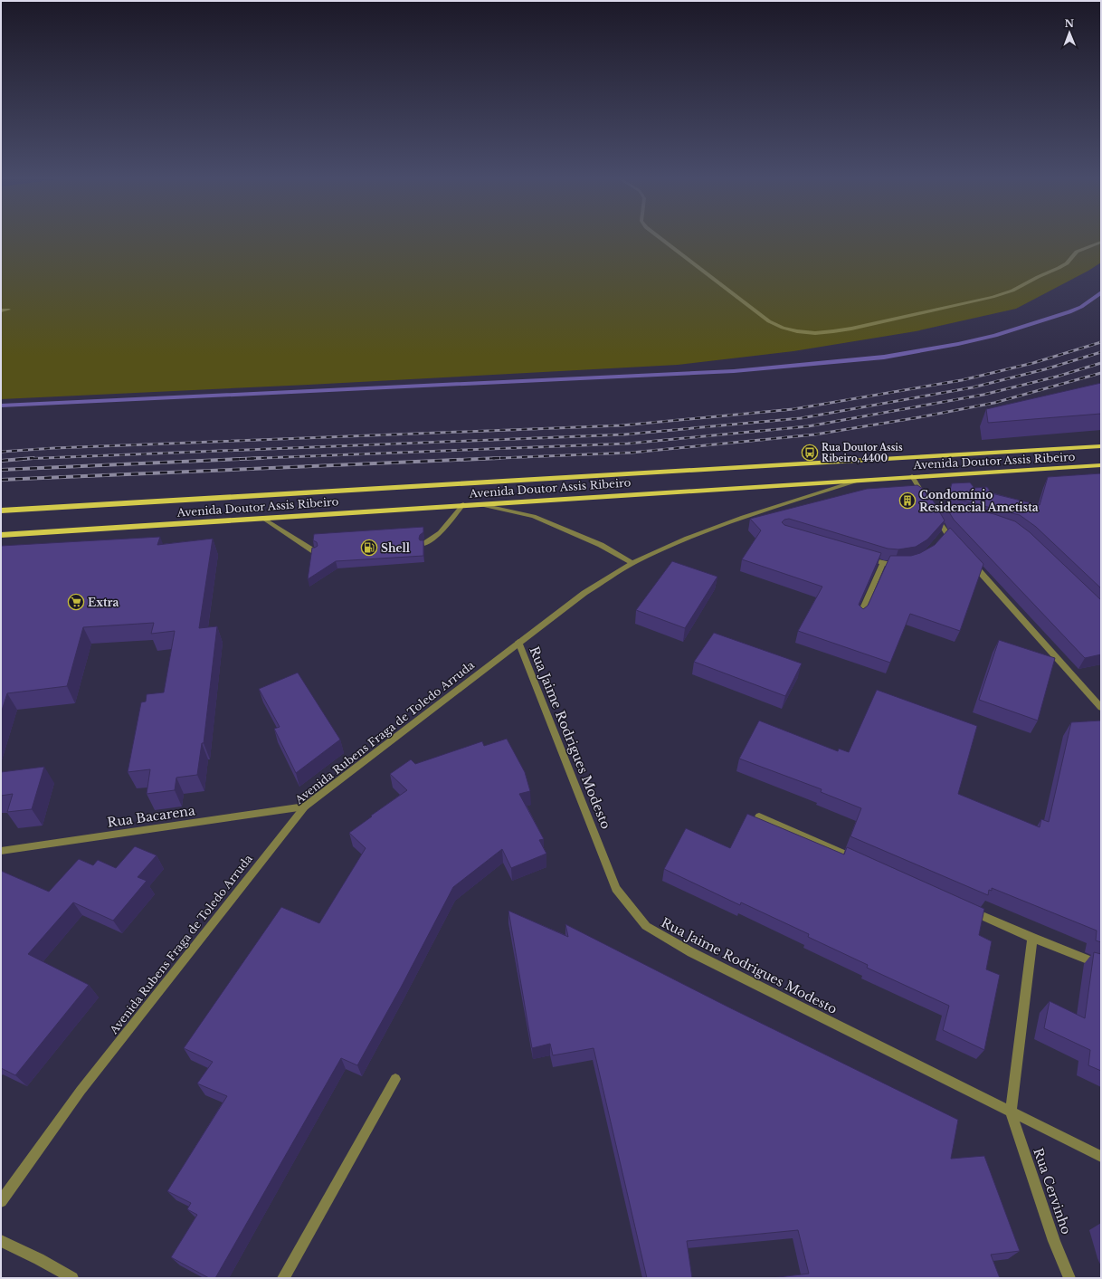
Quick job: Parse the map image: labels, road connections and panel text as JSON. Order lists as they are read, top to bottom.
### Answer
{
  "streets": {
    "main road": ["Avenida Doutor Assis Ribeiro"],
    "street": [
      "Avenida Rubens Fraga de Toledo Arruda",
      "Rua Jaime Rodrigues Modesto",
      "Rua Bacarena",
      "Rua Cervinho"
    ]
  },
  "crossings": [
    ["Avenida Doutor Assis Ribeiro", "Avenida Rubens Fraga de Toledo Arruda"],
    ["Avenida Rubens Fraga de Toledo Arruda", "Rua Jaime Rodrigues Modesto"],
    ["Avenida Rubens Fraga de Toledo Arruda", "Rua Bacarena"],
    ["Rua Jaime Rodrigues Modesto", "Rua Cervinho"]
  ],
  "places": {
    "bus stop": ["Rua Doutor Assis Ribeiro, 4400"],
    "building": ["Condomínio Residencial Ametista"],
    "fuel station": ["Shell"],
    "supermarket": ["Extra"]
  },
  "north": "top"
}
